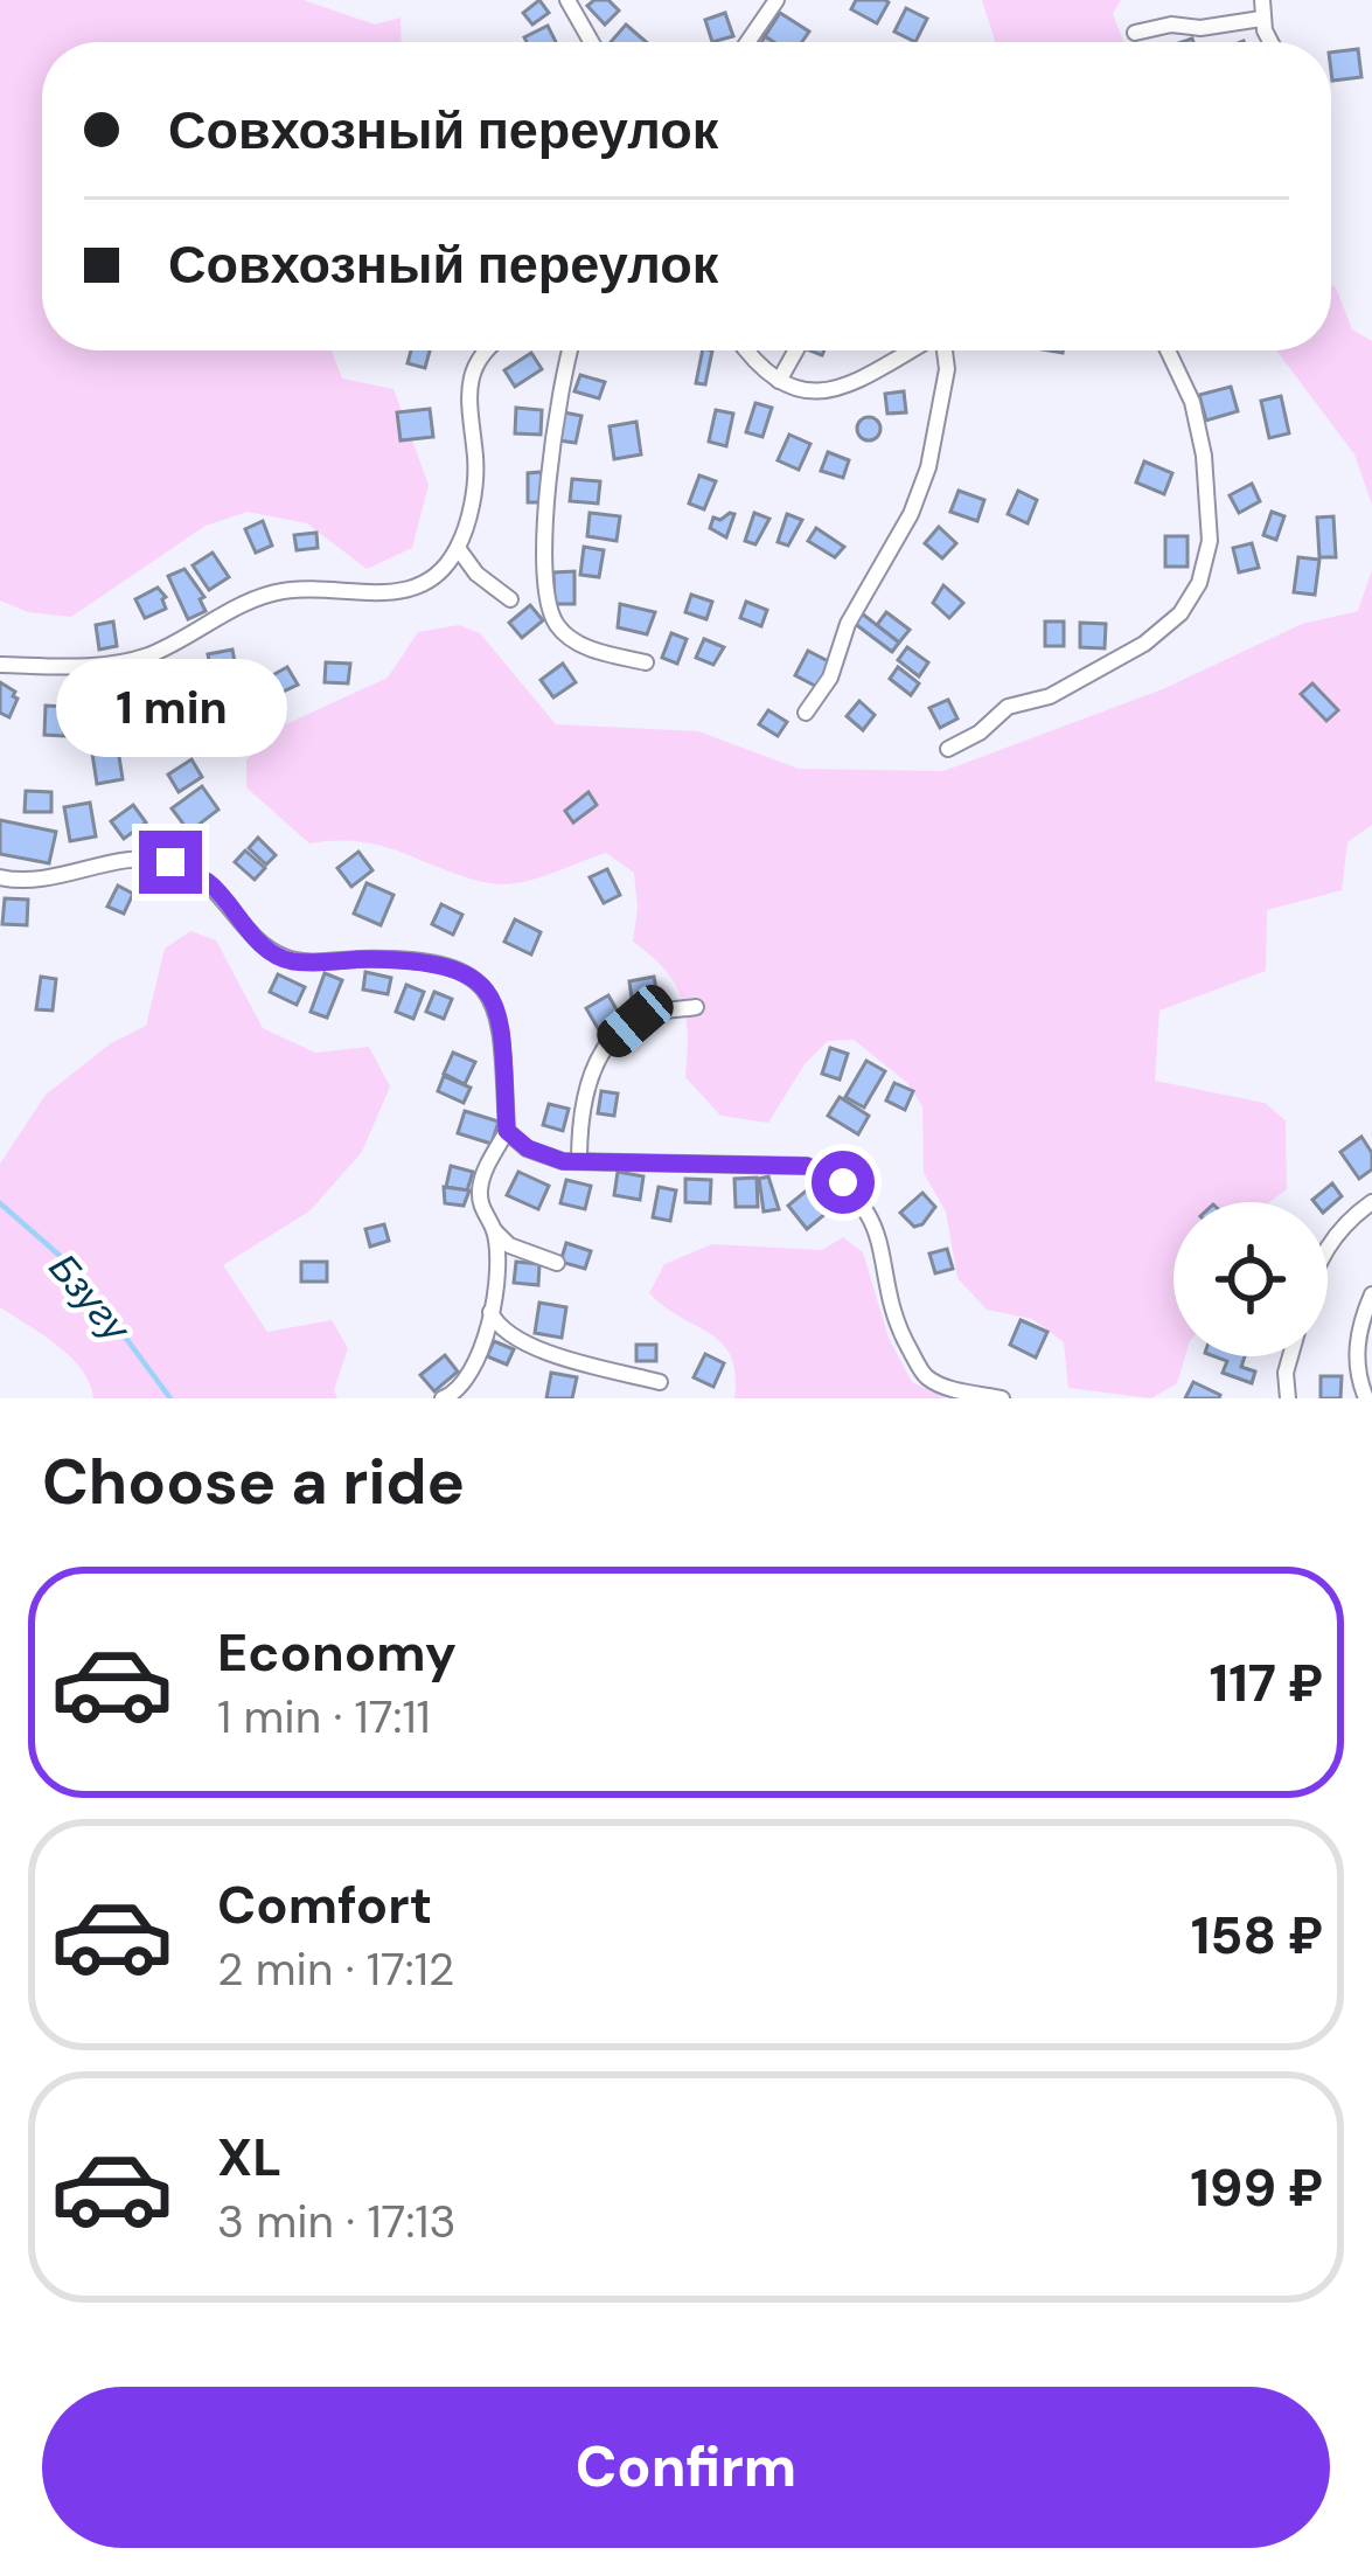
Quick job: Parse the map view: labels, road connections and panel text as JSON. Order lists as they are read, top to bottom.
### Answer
{
  "water": ["Бзугу"],
  "page": {
    "banner": ["Совхозный переулок", "Совхозный переулок"],
    "bubble": "1 min",
    "heading": "Choose a ride",
    "list": [
      {
        "name": "Economy",
        "note": "1 min · 17:11",
        "value": "117 ₽"
      },
      {
        "name": "Comfort",
        "note": "2 min · 17:12",
        "value": "158 ₽"
      },
      {
        "name": "XL",
        "note": "3 min · 17:13",
        "value": "199 ₽"
      }
    ],
    "buttons": "Confirm"
  }
}
